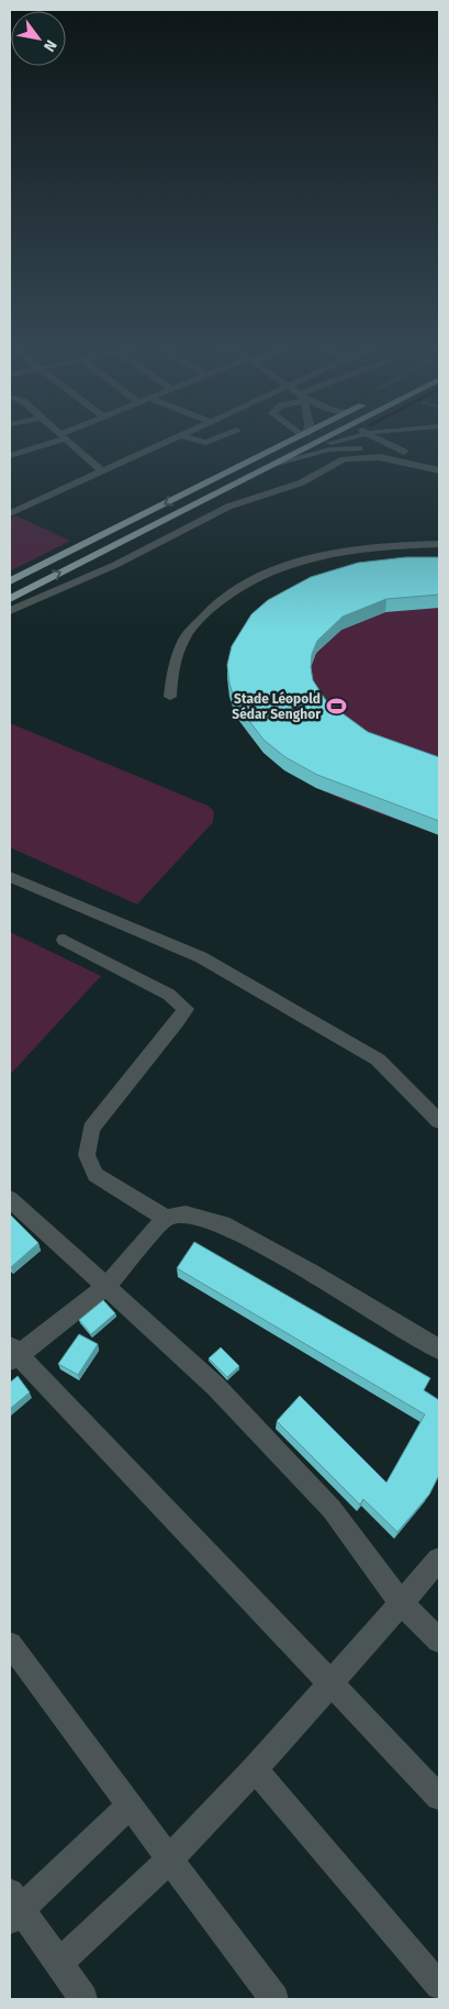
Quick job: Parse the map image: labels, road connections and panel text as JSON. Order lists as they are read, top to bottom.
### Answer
{
  "places": {
    "sports": ["Stade Léopold Sédar Senghor"]
  },
  "north": "bottom right"
}
